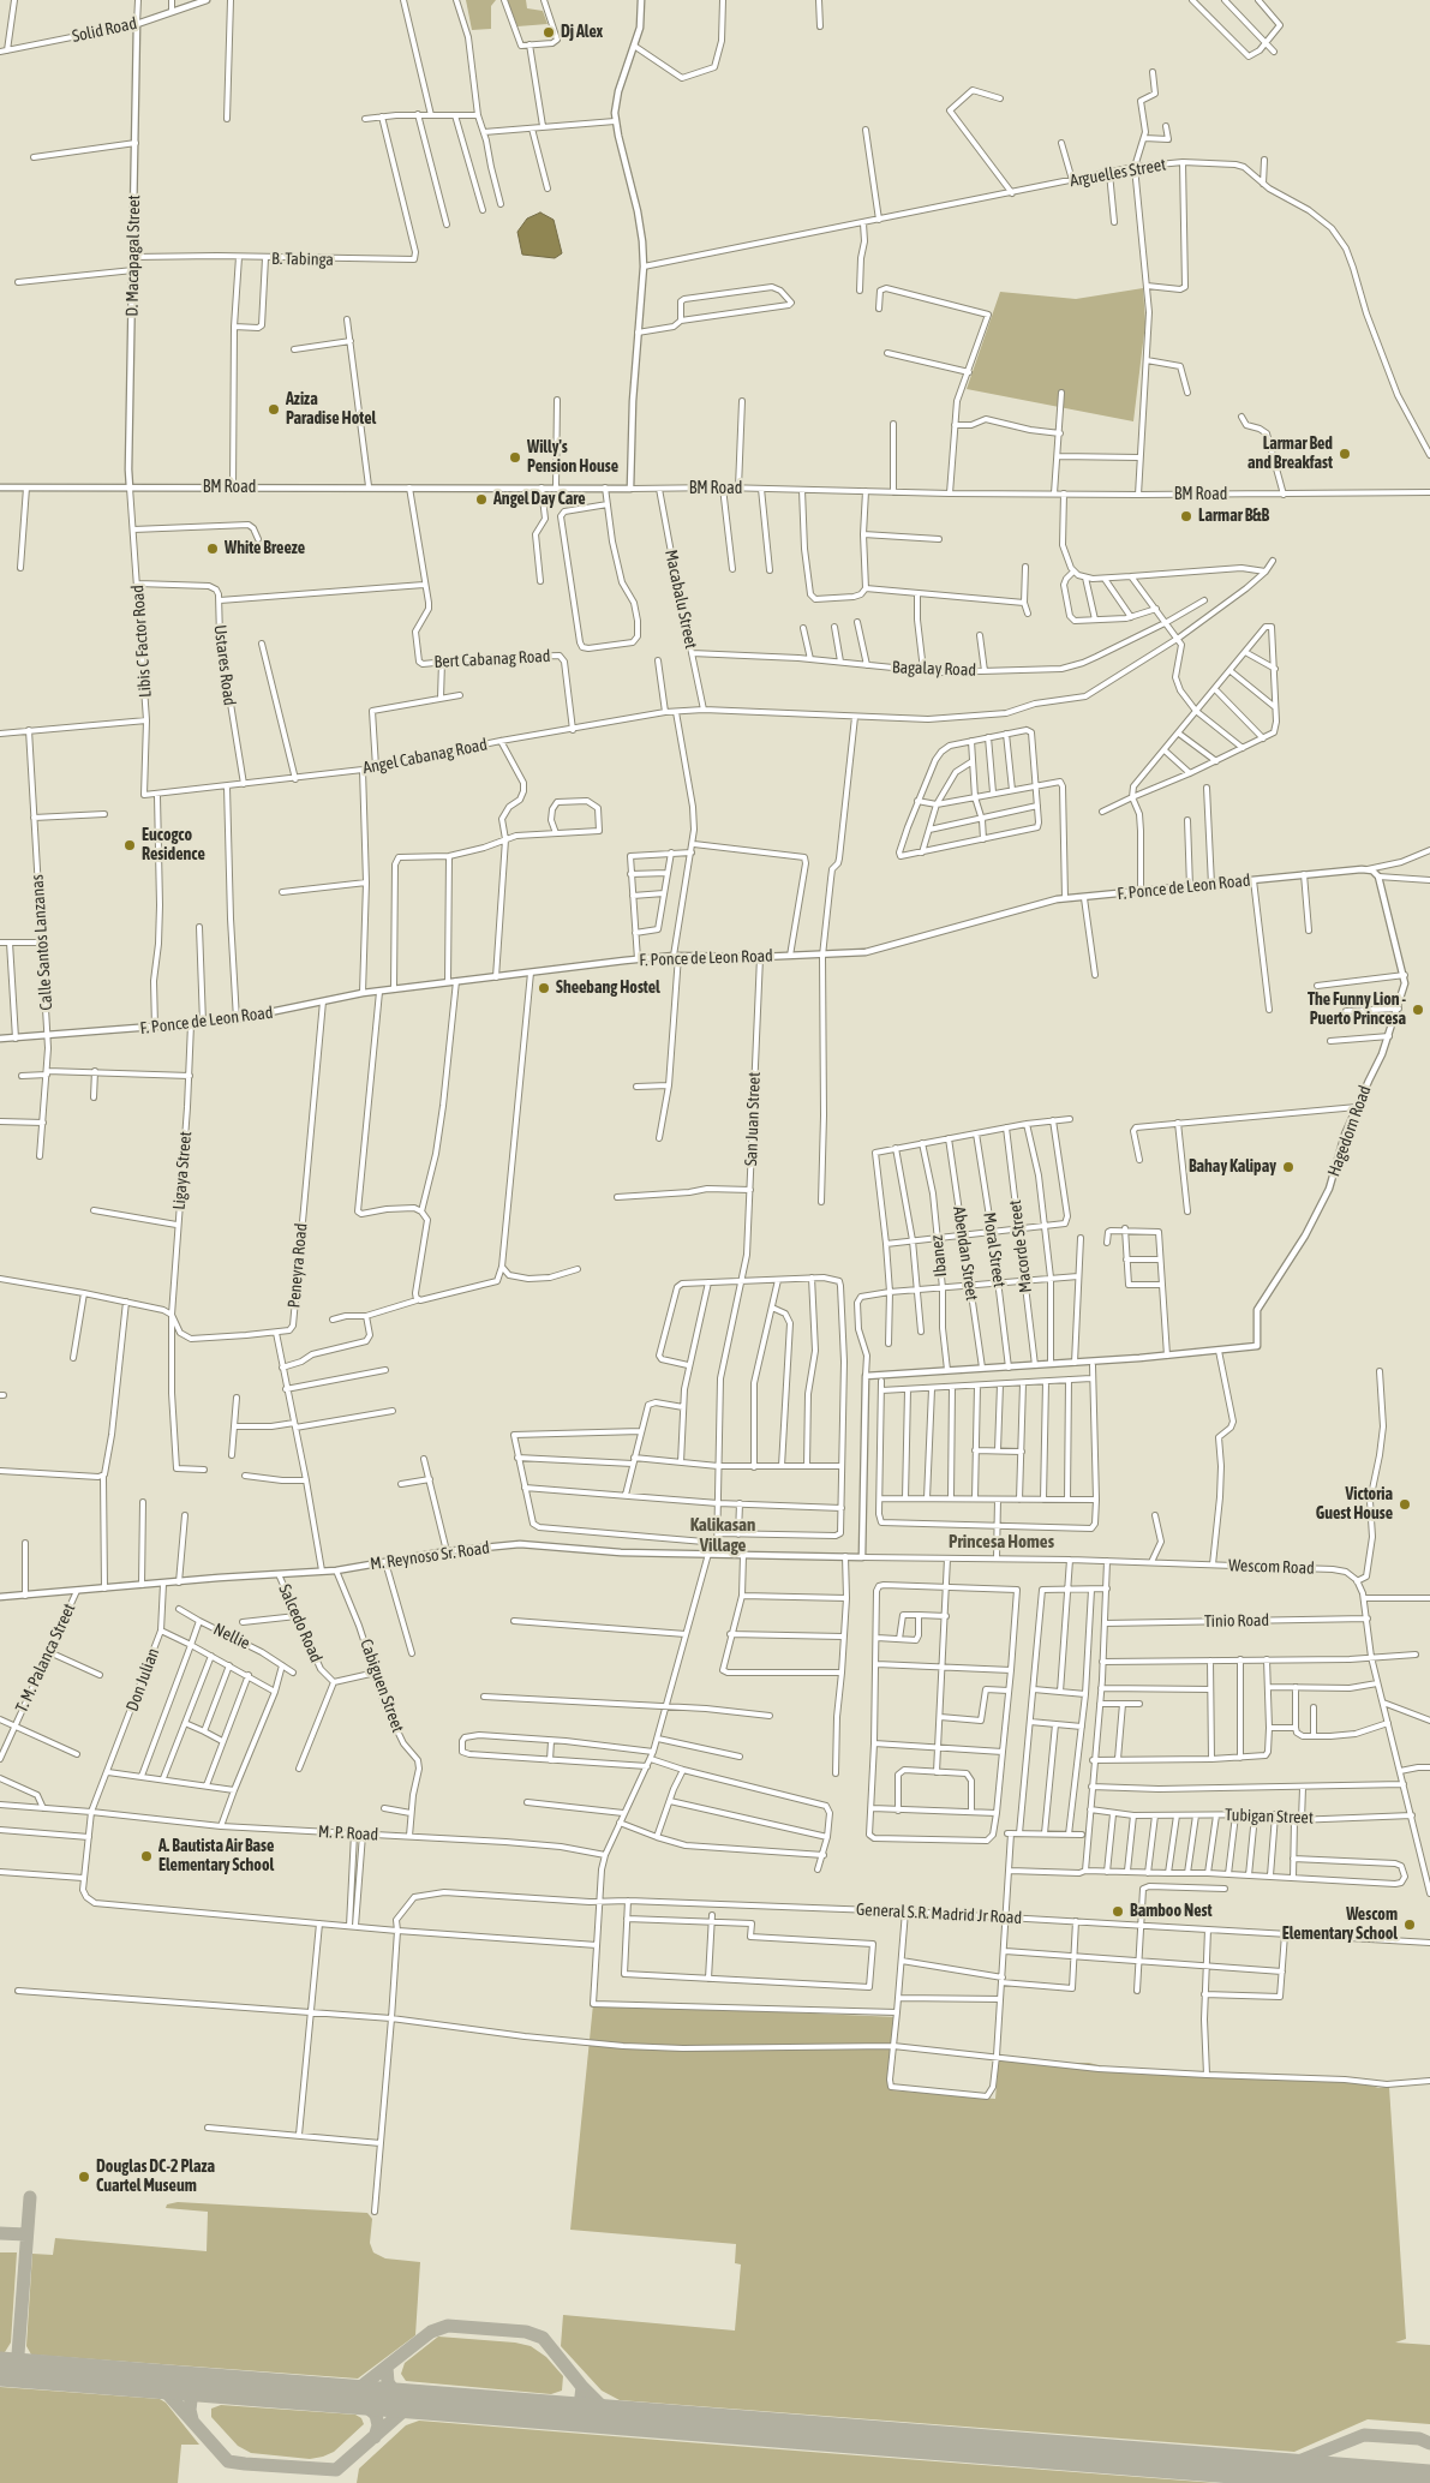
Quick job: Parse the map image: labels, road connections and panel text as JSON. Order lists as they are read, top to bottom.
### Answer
{
  "streets": {
    "street": [
      "Solid Road",
      "Arguelles Street",
      "D. Macapagal Street",
      "B. Tabinga",
      "BM Road",
      "Macabalu Street",
      "Libis C Factor Road",
      "Bert Cabanag Road",
      "Ustares Road",
      "Bagalay Road",
      "Angel Cabanag Road",
      "F. Ponce de Leon Road",
      "Calle Santos Lanzanas",
      "San Juan Street",
      "Hagedorn Road",
      "Ligaya Street",
      "Macorde Street",
      "Moral Street",
      "Abendan Street",
      "Ibanez",
      "Peneyra Road",
      "M. Reynoso Sr. Road",
      "Wescom Road",
      "Tinio Road",
      "Salcedo Road",
      "Nellie",
      "T. M. Palanca Street",
      "Don Julian",
      "Cabiguen Street",
      "Tubigan Street",
      "M. P. Road",
      "General S.R. Madrid Jr Road"
    ]
  },
  "crossings": [
    ["Solid Road", "D. Macapagal Street"],
    ["D. Macapagal Street", "B. Tabinga"],
    ["D. Macapagal Street", "BM Road"],
    ["D. Macapagal Street", "Libis C Factor Road"],
    ["BM Road", "Macabalu Street"],
    ["BM Road", "Libis C Factor Road"],
    ["BM Road", "Bert Cabanag Road"],
    ["Macabalu Street", "Bagalay Road"],
    ["Macabalu Street", "Angel Cabanag Road"],
    ["Libis C Factor Road", "Ustares Road"],
    ["Libis C Factor Road", "Angel Cabanag Road"],
    ["Bert Cabanag Road", "Angel Cabanag Road"],
    ["Ustares Road", "Angel Cabanag Road"],
    ["F. Ponce de Leon Road", "Calle Santos Lanzanas"],
    ["F. Ponce de Leon Road", "San Juan Street"],
    ["F. Ponce de Leon Road", "Hagedorn Road"],
    ["F. Ponce de Leon Road", "Ligaya Street"],
    ["F. Ponce de Leon Road", "Peneyra Road"],
    ["San Juan Street", "M. Reynoso Sr. Road"],
    ["M. Reynoso Sr. Road", "Wescom Road"],
    ["M. Reynoso Sr. Road", "Salcedo Road"],
    ["M. Reynoso Sr. Road", "T. M. Palanca Street"],
    ["M. Reynoso Sr. Road", "Don Julian"],
    ["M. Reynoso Sr. Road", "Cabiguen Street"],
    ["Nellie", "Don Julian"],
    ["Don Julian", "M. P. Road"],
    ["Cabiguen Street", "M. P. Road"]
  ],
  "districts": ["Kalikasan Village", "Princesa Homes"],
  "places": [
    "Dj Alex",
    "Aziza Paradise Hotel",
    "Larmar Bed and Breakfast",
    "Willy's Pension House",
    "Angel Day Care",
    "Larmar B&B",
    "White Breeze",
    "Eucogco Residence",
    "Sheebang Hostel",
    "The Funny Lion - Puerto Princesa",
    "Bahay Kalipay",
    "Victoria Guest House",
    "A. Bautista Air Base Elementary School",
    "Bamboo Nest",
    "Wescom Elementary School",
    "Douglas DC-2 Plaza Cuartel Museum"
  ]
}
